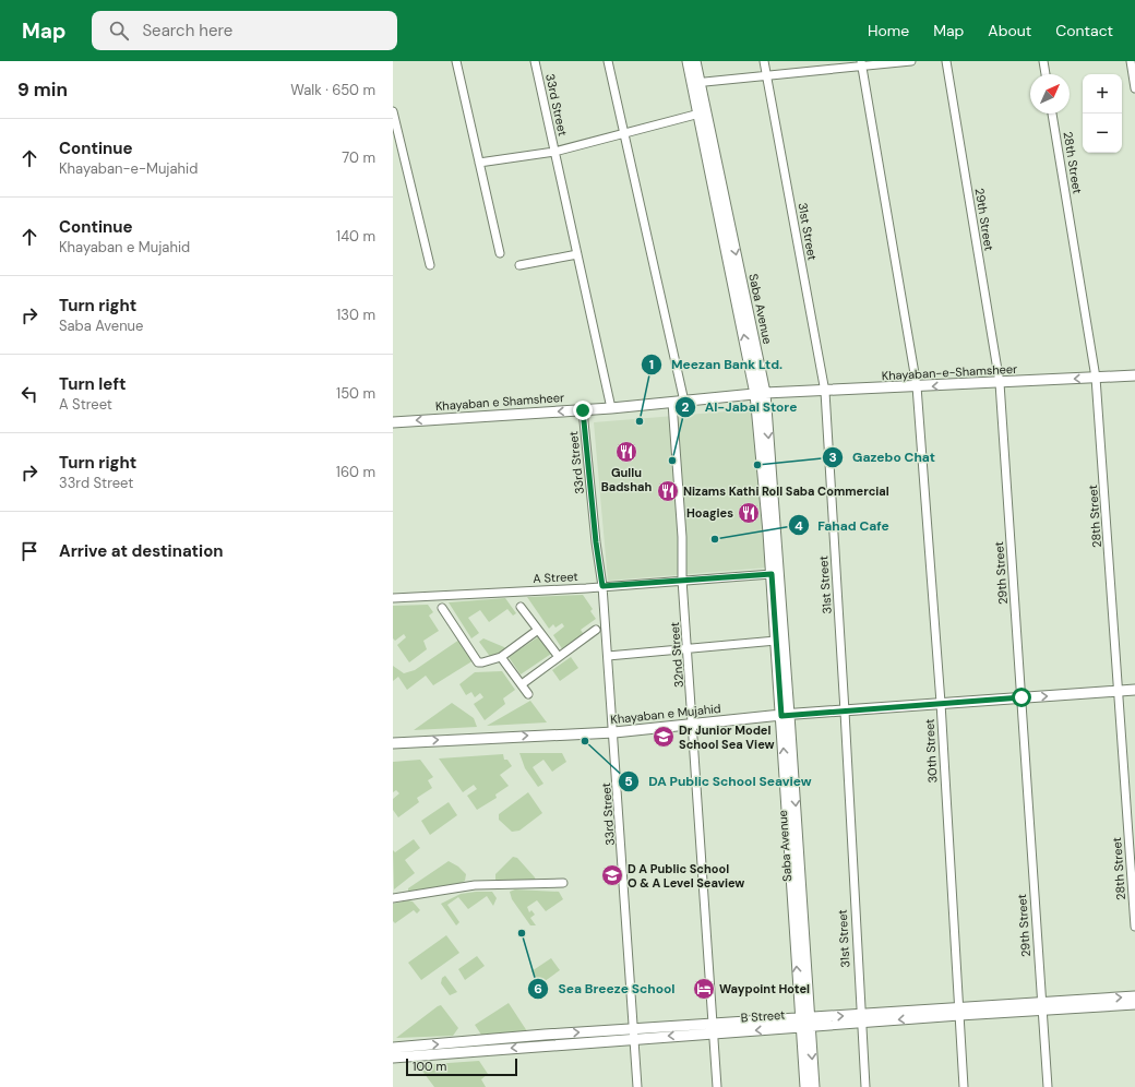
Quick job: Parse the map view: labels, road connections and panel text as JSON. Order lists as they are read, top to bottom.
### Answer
{
  "streets": {
    "main road": [
      "Saba Avenue",
      "Khayaban-e-Shamsheer",
      "Khayaban e Shamsheer",
      "Khayaban e Mujahid",
      "B Street"
    ],
    "street": [
      "33rd Street",
      "28th Street",
      "29th Street",
      "31st Street",
      "A Street",
      "32nd Street",
      "30th Street"
    ]
  },
  "crossings": [
    ["33rd Street", "Khayaban e Shamsheer"],
    ["33rd Street", "A Street"],
    ["33rd Street", "Khayaban e Mujahid"],
    ["33rd Street", "B Street"],
    ["28th Street", "Khayaban-e-Shamsheer"],
    ["28th Street", "Khayaban e Mujahid"],
    ["29th Street", "Khayaban-e-Shamsheer"],
    ["29th Street", "Khayaban e Mujahid"],
    ["29th Street", "B Street"],
    ["31st Street", "Khayaban-e-Shamsheer"],
    ["31st Street", "Khayaban e Mujahid"],
    ["31st Street", "B Street"],
    ["Saba Avenue", "Khayaban-e-Shamsheer"],
    ["Saba Avenue", "Khayaban e Shamsheer"],
    ["Saba Avenue", "A Street"],
    ["Saba Avenue", "Khayaban e Mujahid"],
    ["Saba Avenue", "B Street"],
    ["Khayaban-e-Shamsheer", "Khayaban e Shamsheer"],
    ["Khayaban-e-Shamsheer", "30th Street"],
    ["Khayaban e Shamsheer", "32nd Street"],
    ["A Street", "32nd Street"],
    ["32nd Street", "Khayaban e Mujahid"],
    ["32nd Street", "B Street"],
    ["Khayaban e Mujahid", "30th Street"],
    ["30th Street", "B Street"]
  ],
  "one_way": ["Khayaban-e-Shamsheer", "Khayaban e Shamsheer", "Khayaban e Mujahid"],
  "places": {
    "other": [
      "Meezan Bank Ltd.",
      "Al-Jabal Store",
      "Gazebo Chat",
      "Fahad Cafe",
      "DA Public School Seaview",
      "Sea Breeze School"
    ],
    "restaurant": ["Gullu Badshah", "Nizams Kathi Roll Saba Commercial", "Hoagies"],
    "school or university": ["Dr Junior Model School Sea View", "D A Public School O & A Level Seaview"],
    "hotel": ["Waypoint Hotel"]
  },
  "scale_bar": "100 m",
  "north": "top right",
  "page": {
    "header": "Map",
    "search": "Search here",
    "nav": [
      "Home",
      "Map",
      "About",
      "Contact"
    ],
    "heading": ["9 min", "Walk · 650 m"],
    "map_buttons": ["+", "−"],
    "list": [
      ["Continue", "Khayaban-e-Mujahid", "70 m"],
      ["Continue", "Khayaban e Mujahid", "140 m"],
      ["Turn right", "Saba Avenue", "130 m"],
      ["Turn left", "A Street", "150 m"],
      ["Turn right", "33rd Street", "160 m"],
      "Arrive at destination"
    ],
    "scale": "100 m"
  }
}
